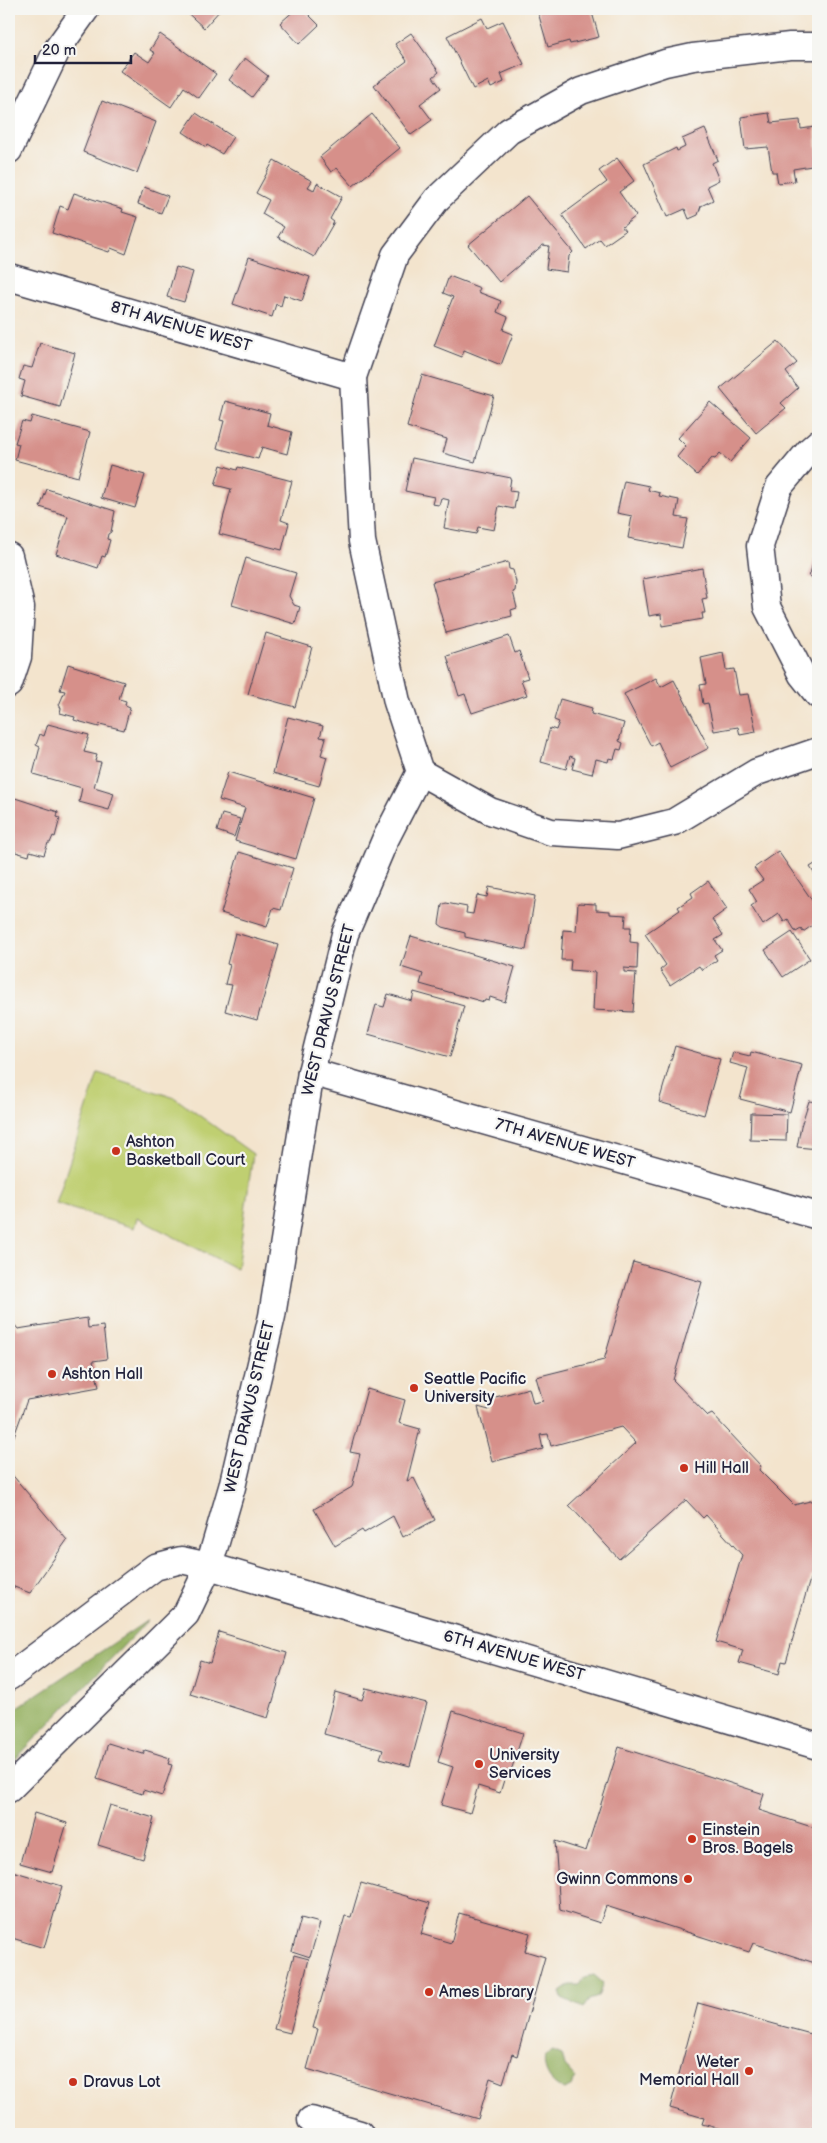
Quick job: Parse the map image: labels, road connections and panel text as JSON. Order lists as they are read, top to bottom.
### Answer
{
  "streets": {
    "street": [
      "8TH AVENUE WEST",
      "WEST DRAVUS STREET",
      "7TH AVENUE WEST",
      "6TH AVENUE WEST"
    ]
  },
  "crossings": [
    ["WEST DRAVUS STREET", "7TH AVENUE WEST"],
    ["WEST DRAVUS STREET", "6TH AVENUE WEST"]
  ],
  "places": [
    "Ashton Basketball Court",
    "Ashton Hall",
    "Seattle Pacific University",
    "Hill Hall",
    "University Services",
    "Einstein Bros. Bagels",
    "Gwinn Commons",
    "Ames Library",
    "Weter Memorial Hall",
    "Dravus Lot"
  ],
  "scale_bar": "20 m"
}
